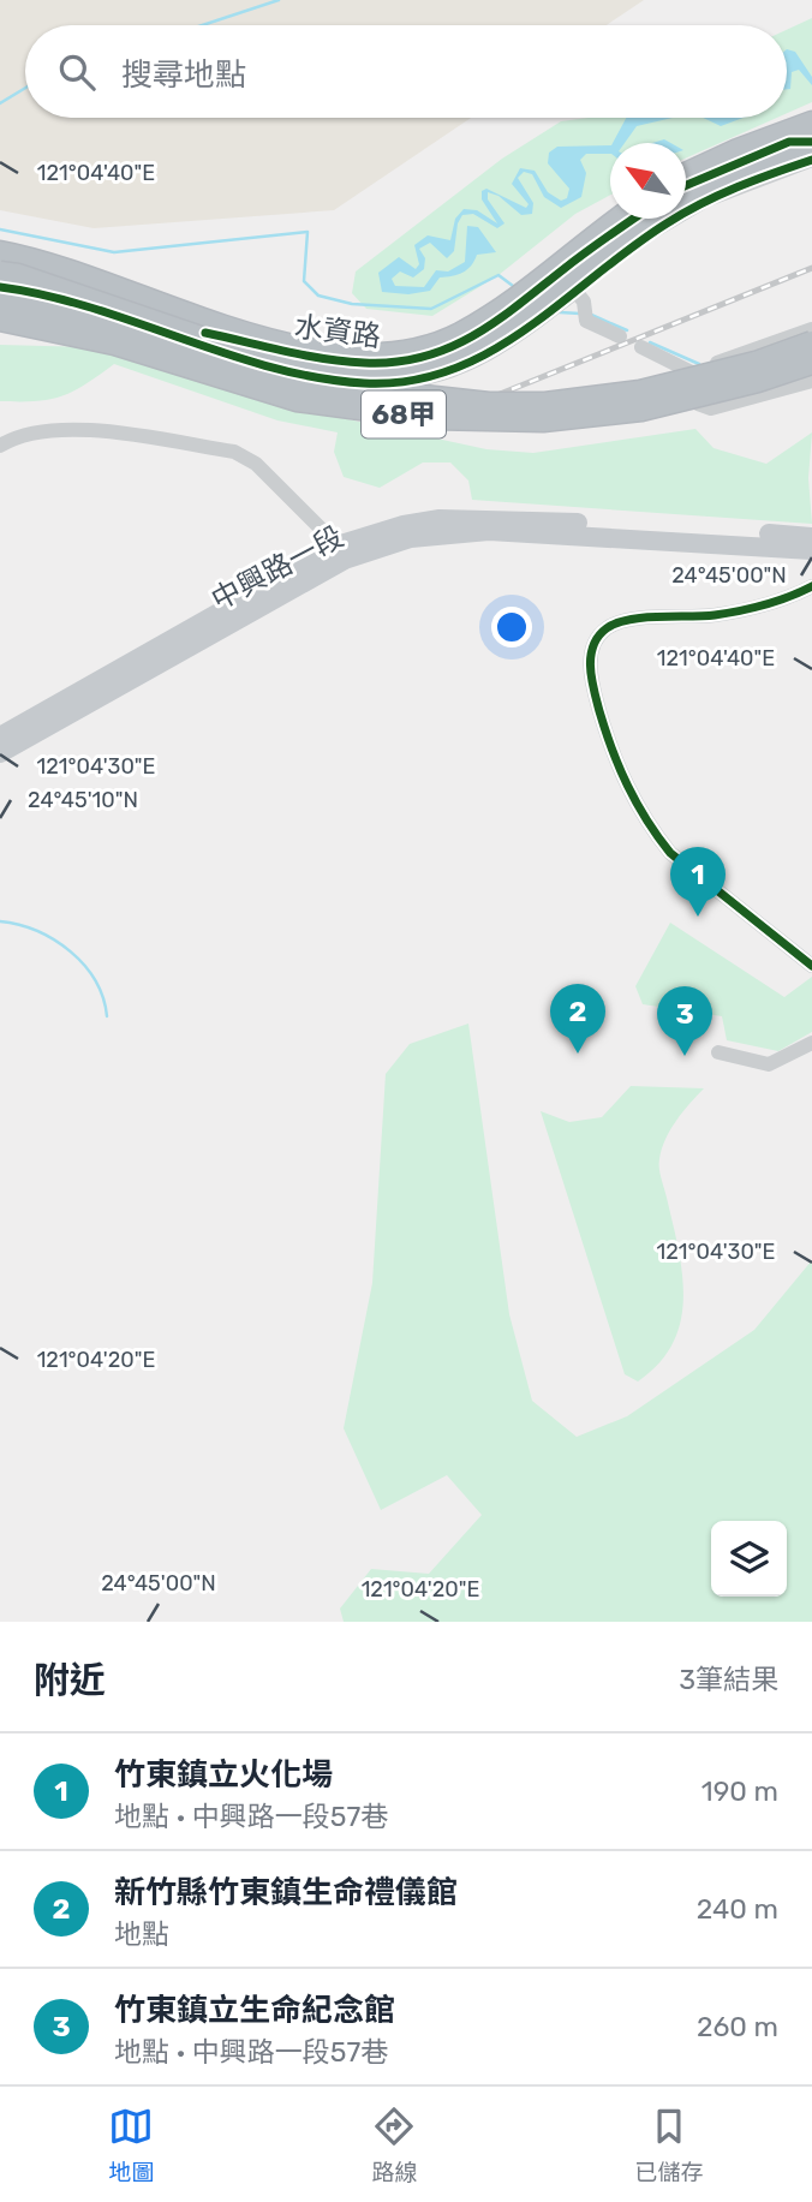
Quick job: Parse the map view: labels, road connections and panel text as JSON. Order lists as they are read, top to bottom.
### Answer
{
  "streets": {
    "highway": ["68甲"],
    "main road": ["中興路一段"],
    "street": ["水資路"]
  },
  "north": "top left",
  "page": {
    "search": "搜尋地點",
    "pins": ["1", "2", "3"],
    "heading": ["附近", "3筆結果"],
    "list": [
      {
        "mark": "1",
        "name": "竹東鎮立火化場",
        "note": "地點 · 中興路一段57巷",
        "value": "190 m"
      },
      {
        "mark": "2",
        "name": "新竹縣竹東鎮生命禮儀館",
        "note": "地點",
        "value": "240 m"
      },
      {
        "mark": "3",
        "name": "竹東鎮立生命紀念館",
        "note": "地點 · 中興路一段57巷",
        "value": "260 m"
      }
    ],
    "nav": ["地圖", "路線", "已儲存"]
  },
  "coordinates": [
    "121°04'40\"E",
    "24°45'00\"N",
    "121°04'30\"E",
    "24°45'10\"N",
    "121°04'20\"E"
  ]
}
